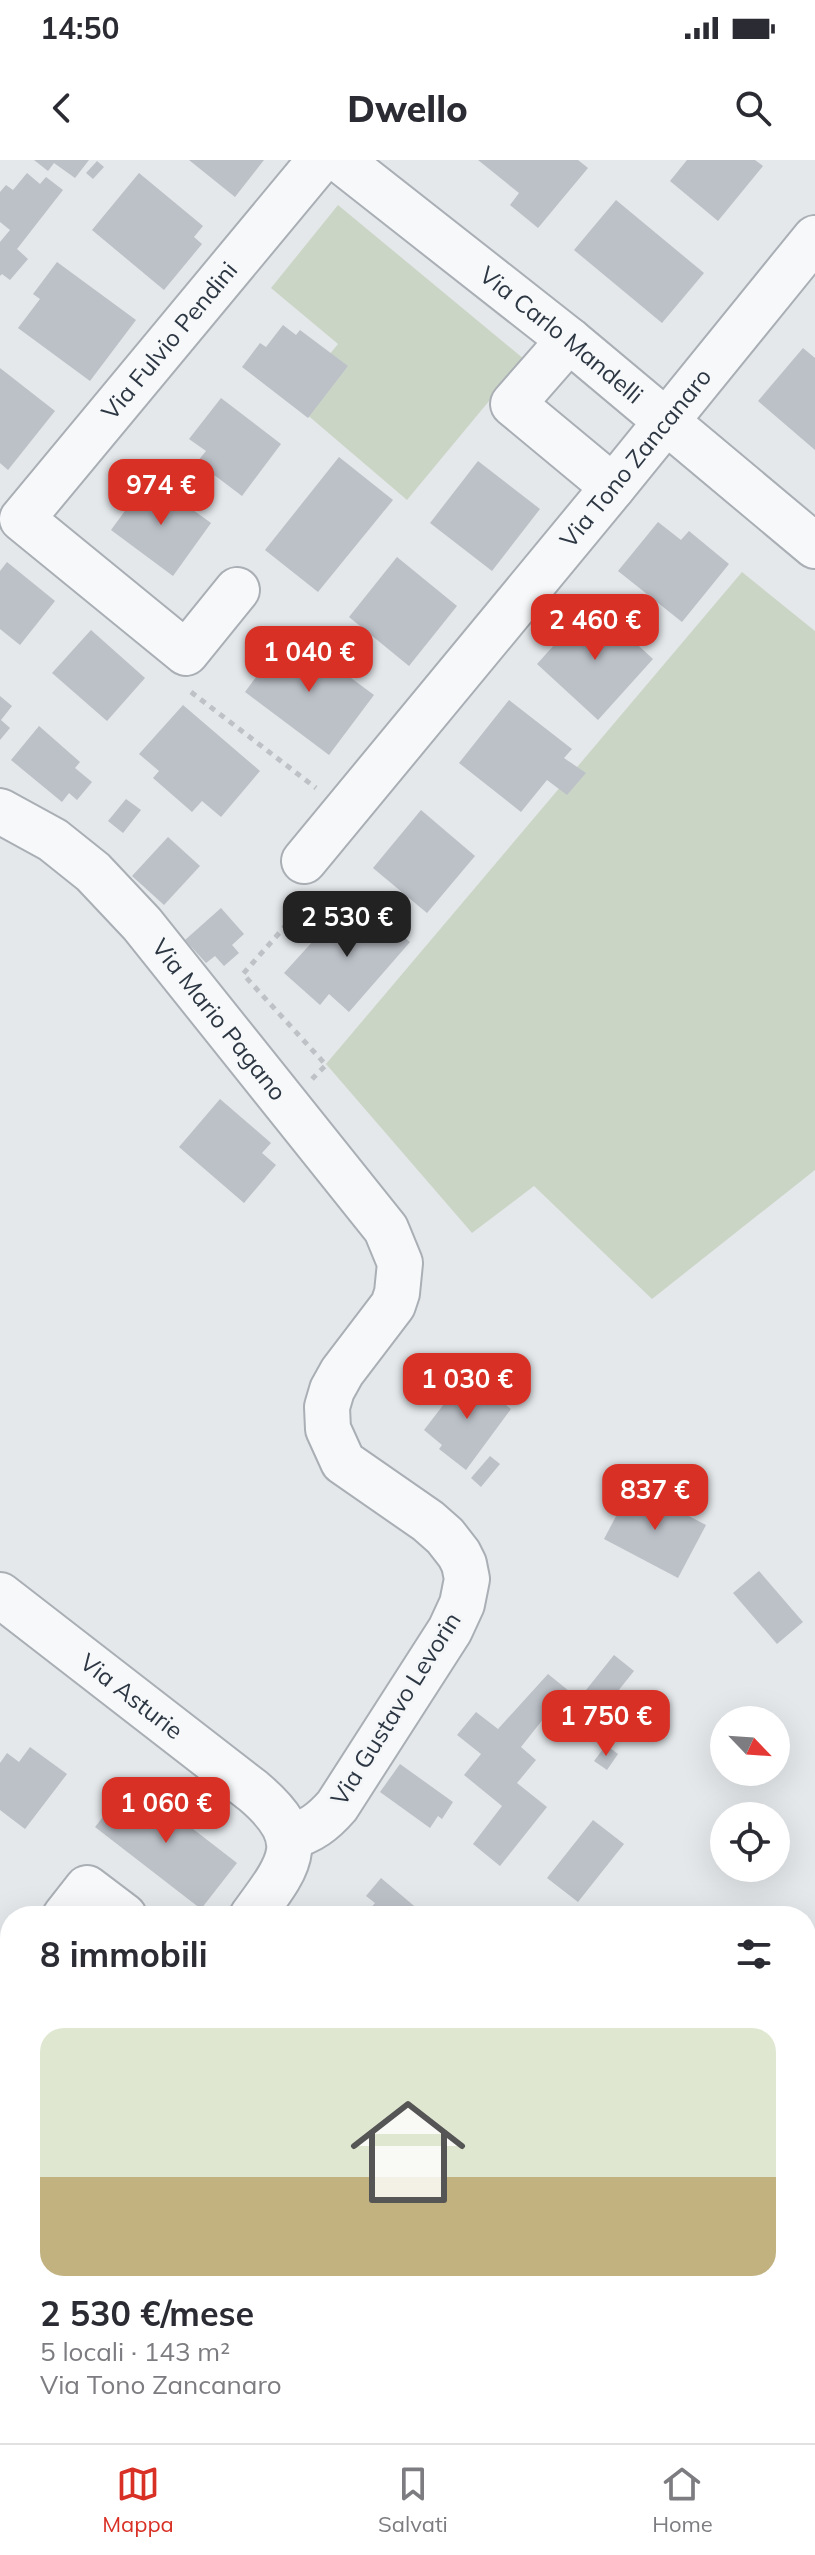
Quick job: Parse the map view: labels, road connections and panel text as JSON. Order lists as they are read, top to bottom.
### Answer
{
  "streets": {
    "street": [
      "Via Carlo Mandelli",
      "Via Fulvio Pendini",
      "Via Tono Zancanaro",
      "Via Mario Pagano",
      "Via Asturie",
      "Via Gustavo Levorin"
    ]
  },
  "crossings": [
    ["Via Carlo Mandelli", "Via Tono Zancanaro"],
    ["Via Mario Pagano", "Via Gustavo Levorin"],
    ["Via Asturie", "Via Gustavo Levorin"]
  ],
  "north": "bottom right",
  "page": {
    "status": "14:50",
    "header": "Dwello",
    "price": [
      "974 €",
      "2 460 €",
      "1 040 €",
      "2 530 €",
      "1 030 €",
      "837 €",
      "1 750 €",
      "1 060 €"
    ],
    "heading": "8 immobili",
    "list": [
      {
        "name": "2 530 €/mese",
        "note": "5 locali · 143 m² · Via Tono Zancanaro"
      }
    ],
    "tabs": ["Mappa", "Salvati", "Home"]
  }
}
